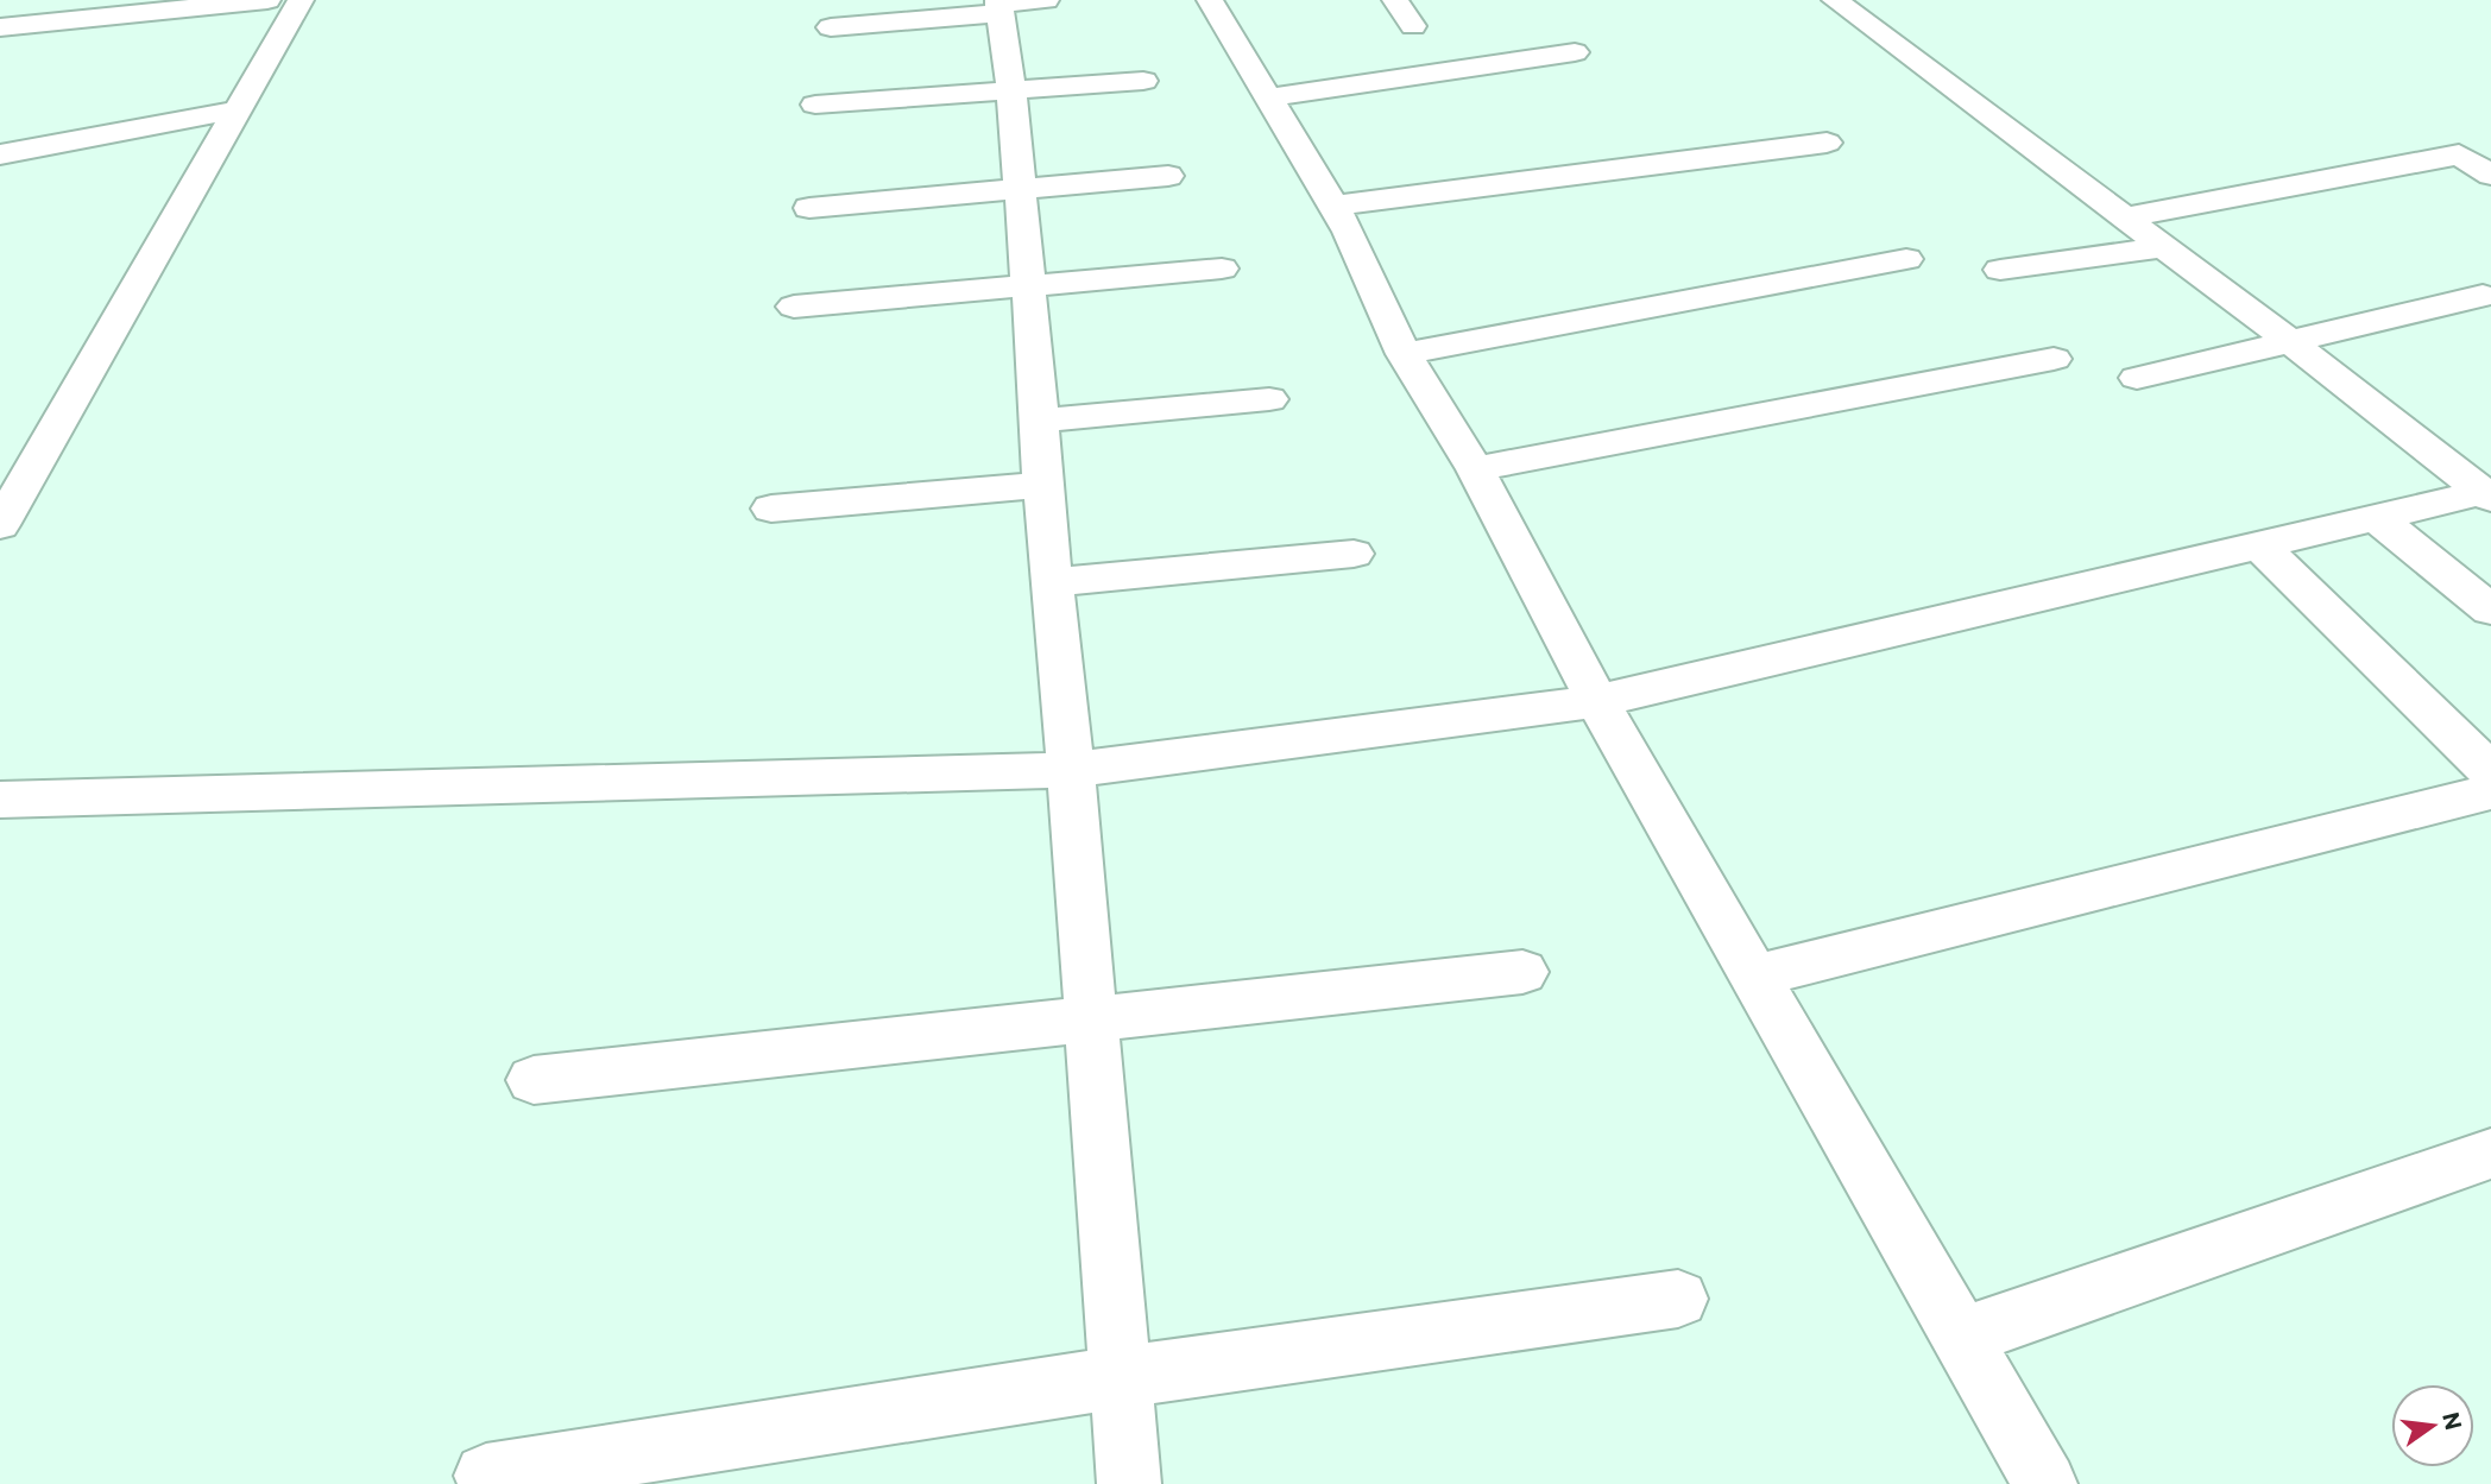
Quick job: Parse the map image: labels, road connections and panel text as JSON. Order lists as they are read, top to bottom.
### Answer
{
  "north": "right"
}
